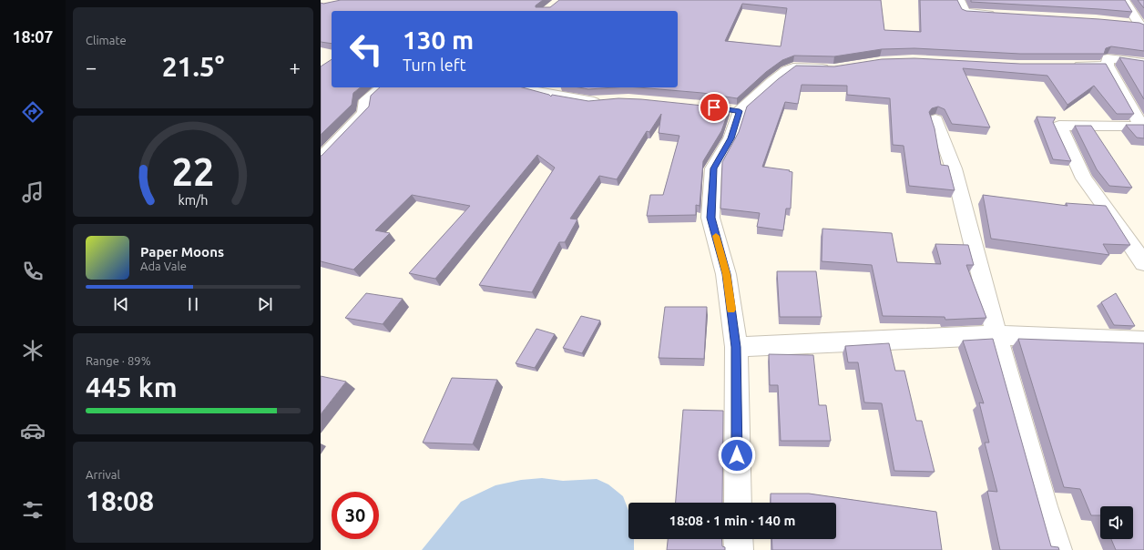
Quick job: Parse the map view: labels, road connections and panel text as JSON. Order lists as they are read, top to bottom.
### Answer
{
  "page": {
    "tabs": "18:07",
    "tile": [
      "Climate",
      ["Range · 89%", "445 km"],
      ["Arrival", "18:08"]
    ],
    "turn": ["130 m", "Turn left"],
    "heat": ["−", "21.5°", "+"],
    "song": ["Paper Moons", "Ada Vale"],
    "limit": "30",
    "trip": "18:08 · 1 min · 140 m",
    "gauge": ["22", "km/h"]
  }
}
